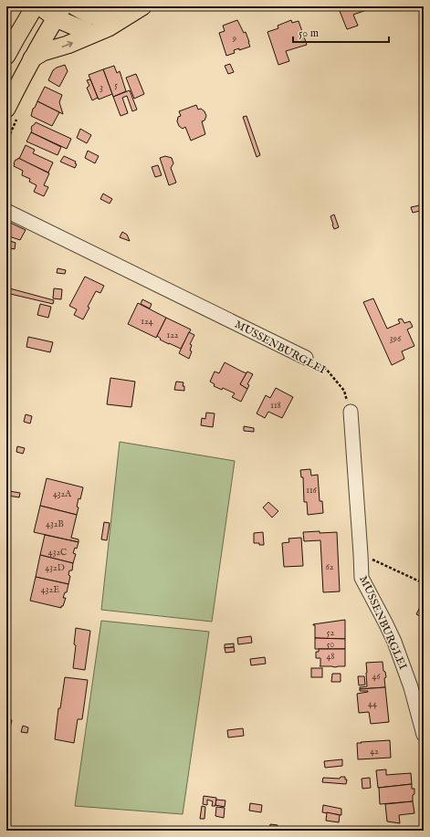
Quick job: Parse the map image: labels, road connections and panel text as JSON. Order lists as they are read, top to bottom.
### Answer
{
  "streets": {
    "street": ["MUSSENBURGLEI"]
  },
  "house_numbers": [
    "9",
    "5",
    "3",
    "124",
    "122",
    "396",
    "118",
    "116",
    "432A",
    "432B",
    "432C",
    "62",
    "432D",
    "432E",
    "52",
    "50",
    "48",
    "46",
    "44",
    "42"
  ],
  "scale_bar": "50 m"
}
